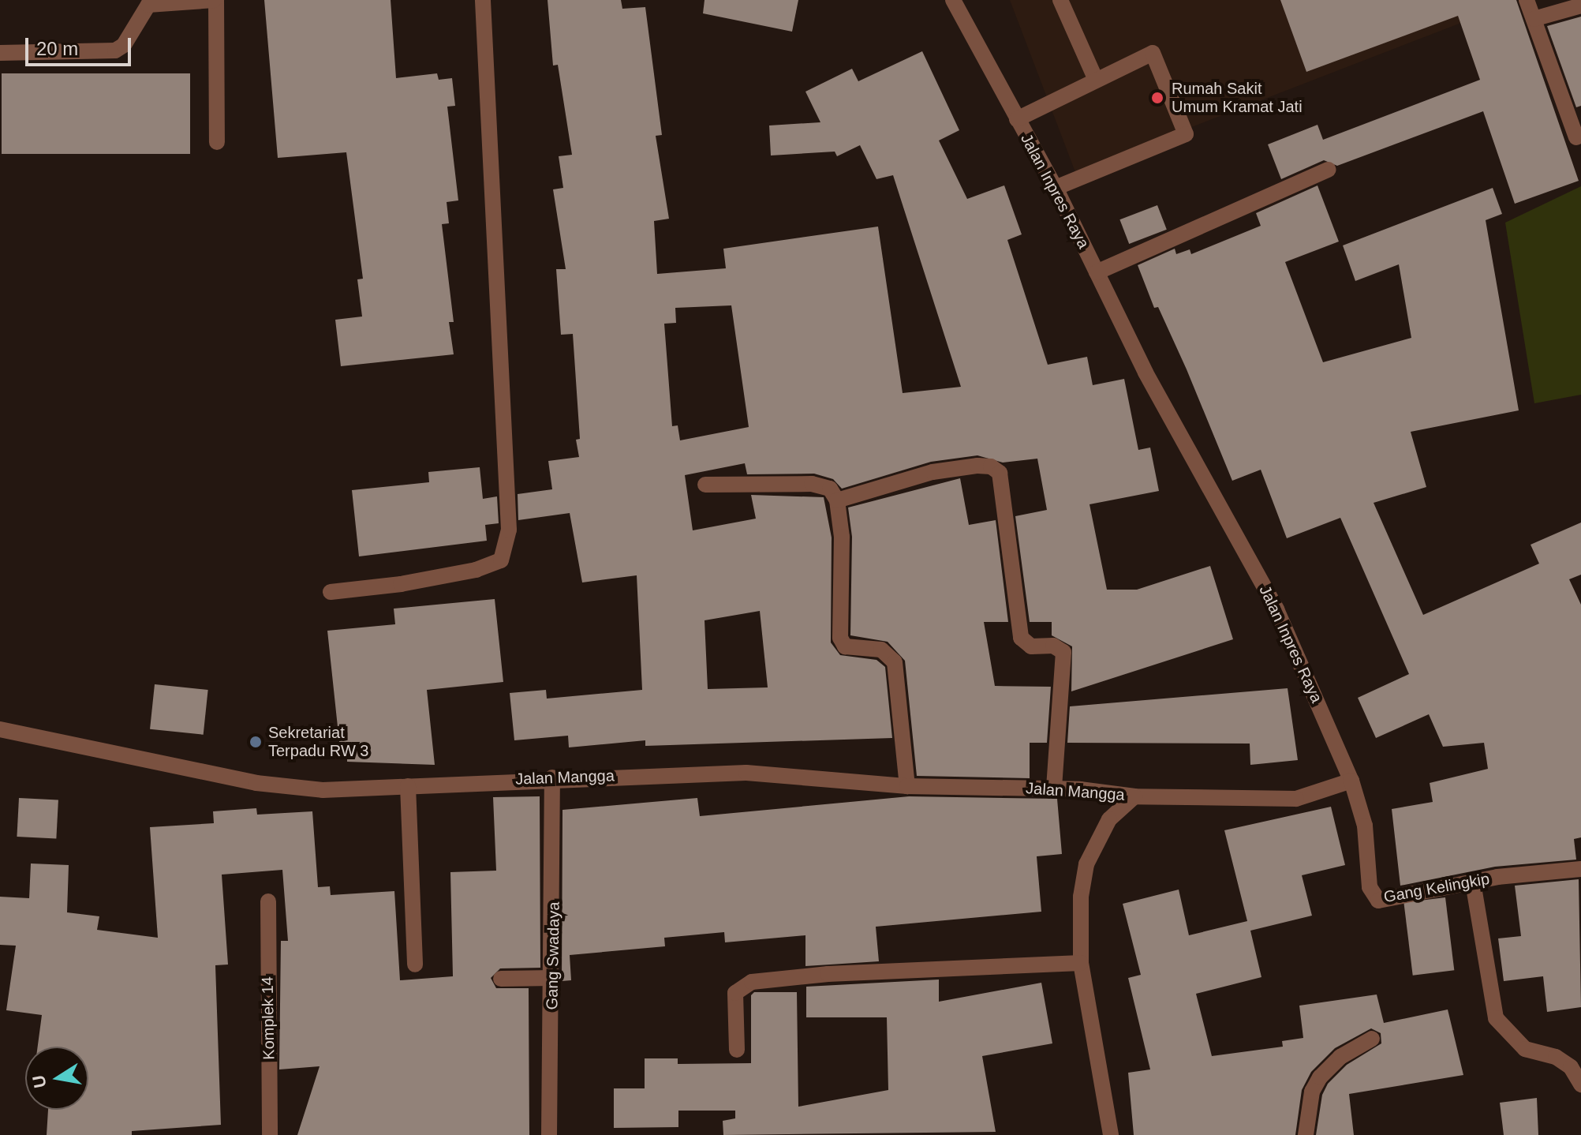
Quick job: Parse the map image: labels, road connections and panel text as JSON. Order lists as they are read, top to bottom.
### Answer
{
  "streets": {
    "street": [
      "Jalan Inpres Raya",
      "Jalan Mangga",
      "Gang Kelingkip",
      "Gang Swadaya",
      "Komplek 14"
    ]
  },
  "crossings": [
    ["Jalan Inpres Raya", "Gang Kelingkip"],
    ["Jalan Mangga", "Gang Swadaya"]
  ],
  "places": ["Rumah Sakit Umum Kramat Jati", "Sekretariat Terpadu RW 3"],
  "scale_bar": "20 m",
  "north": "left"
}
